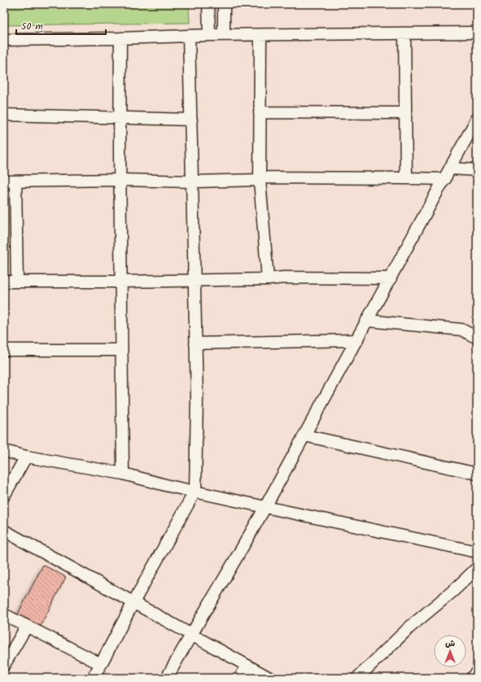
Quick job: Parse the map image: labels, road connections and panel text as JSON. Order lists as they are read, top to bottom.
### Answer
{
  "scale_bar": "50 m",
  "north": "top"
}
